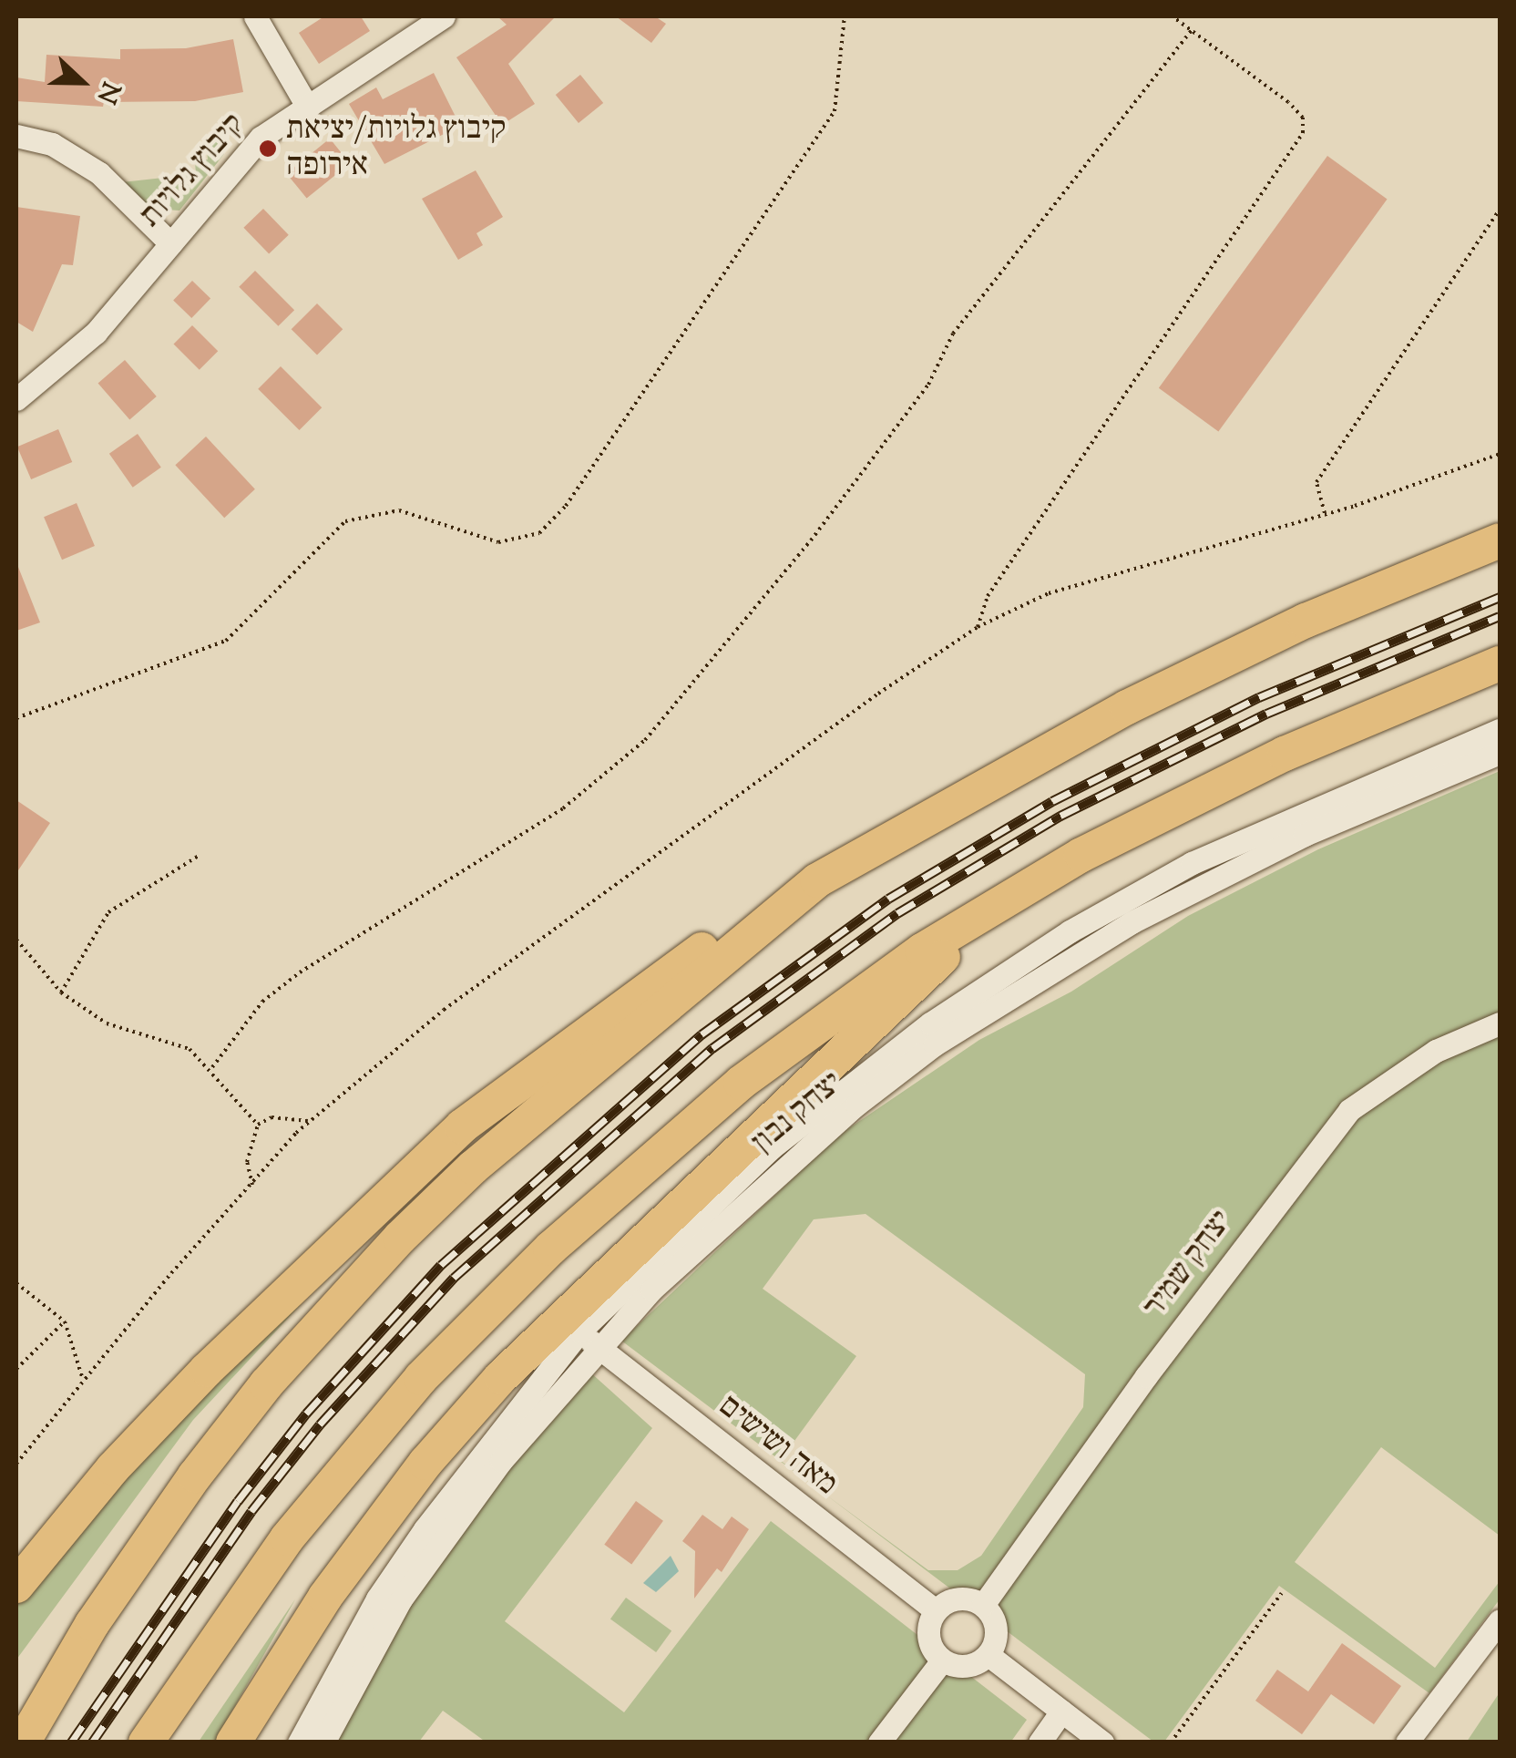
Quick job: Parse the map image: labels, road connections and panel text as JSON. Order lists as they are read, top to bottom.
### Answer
{
  "streets": {
    "street": [
      "קיבוץ גלויות",
      "יצחק נבון",
      "יצחק שמיר",
      "מאה ושישים"
    ]
  },
  "crossings": [
    ["יצחק נבון", "מאה ושישים"],
    ["יצחק שמיר", "מאה ושישים"]
  ],
  "places": ["קיבוץ גלויות/יציאת אירופה"],
  "north": "right"
}
